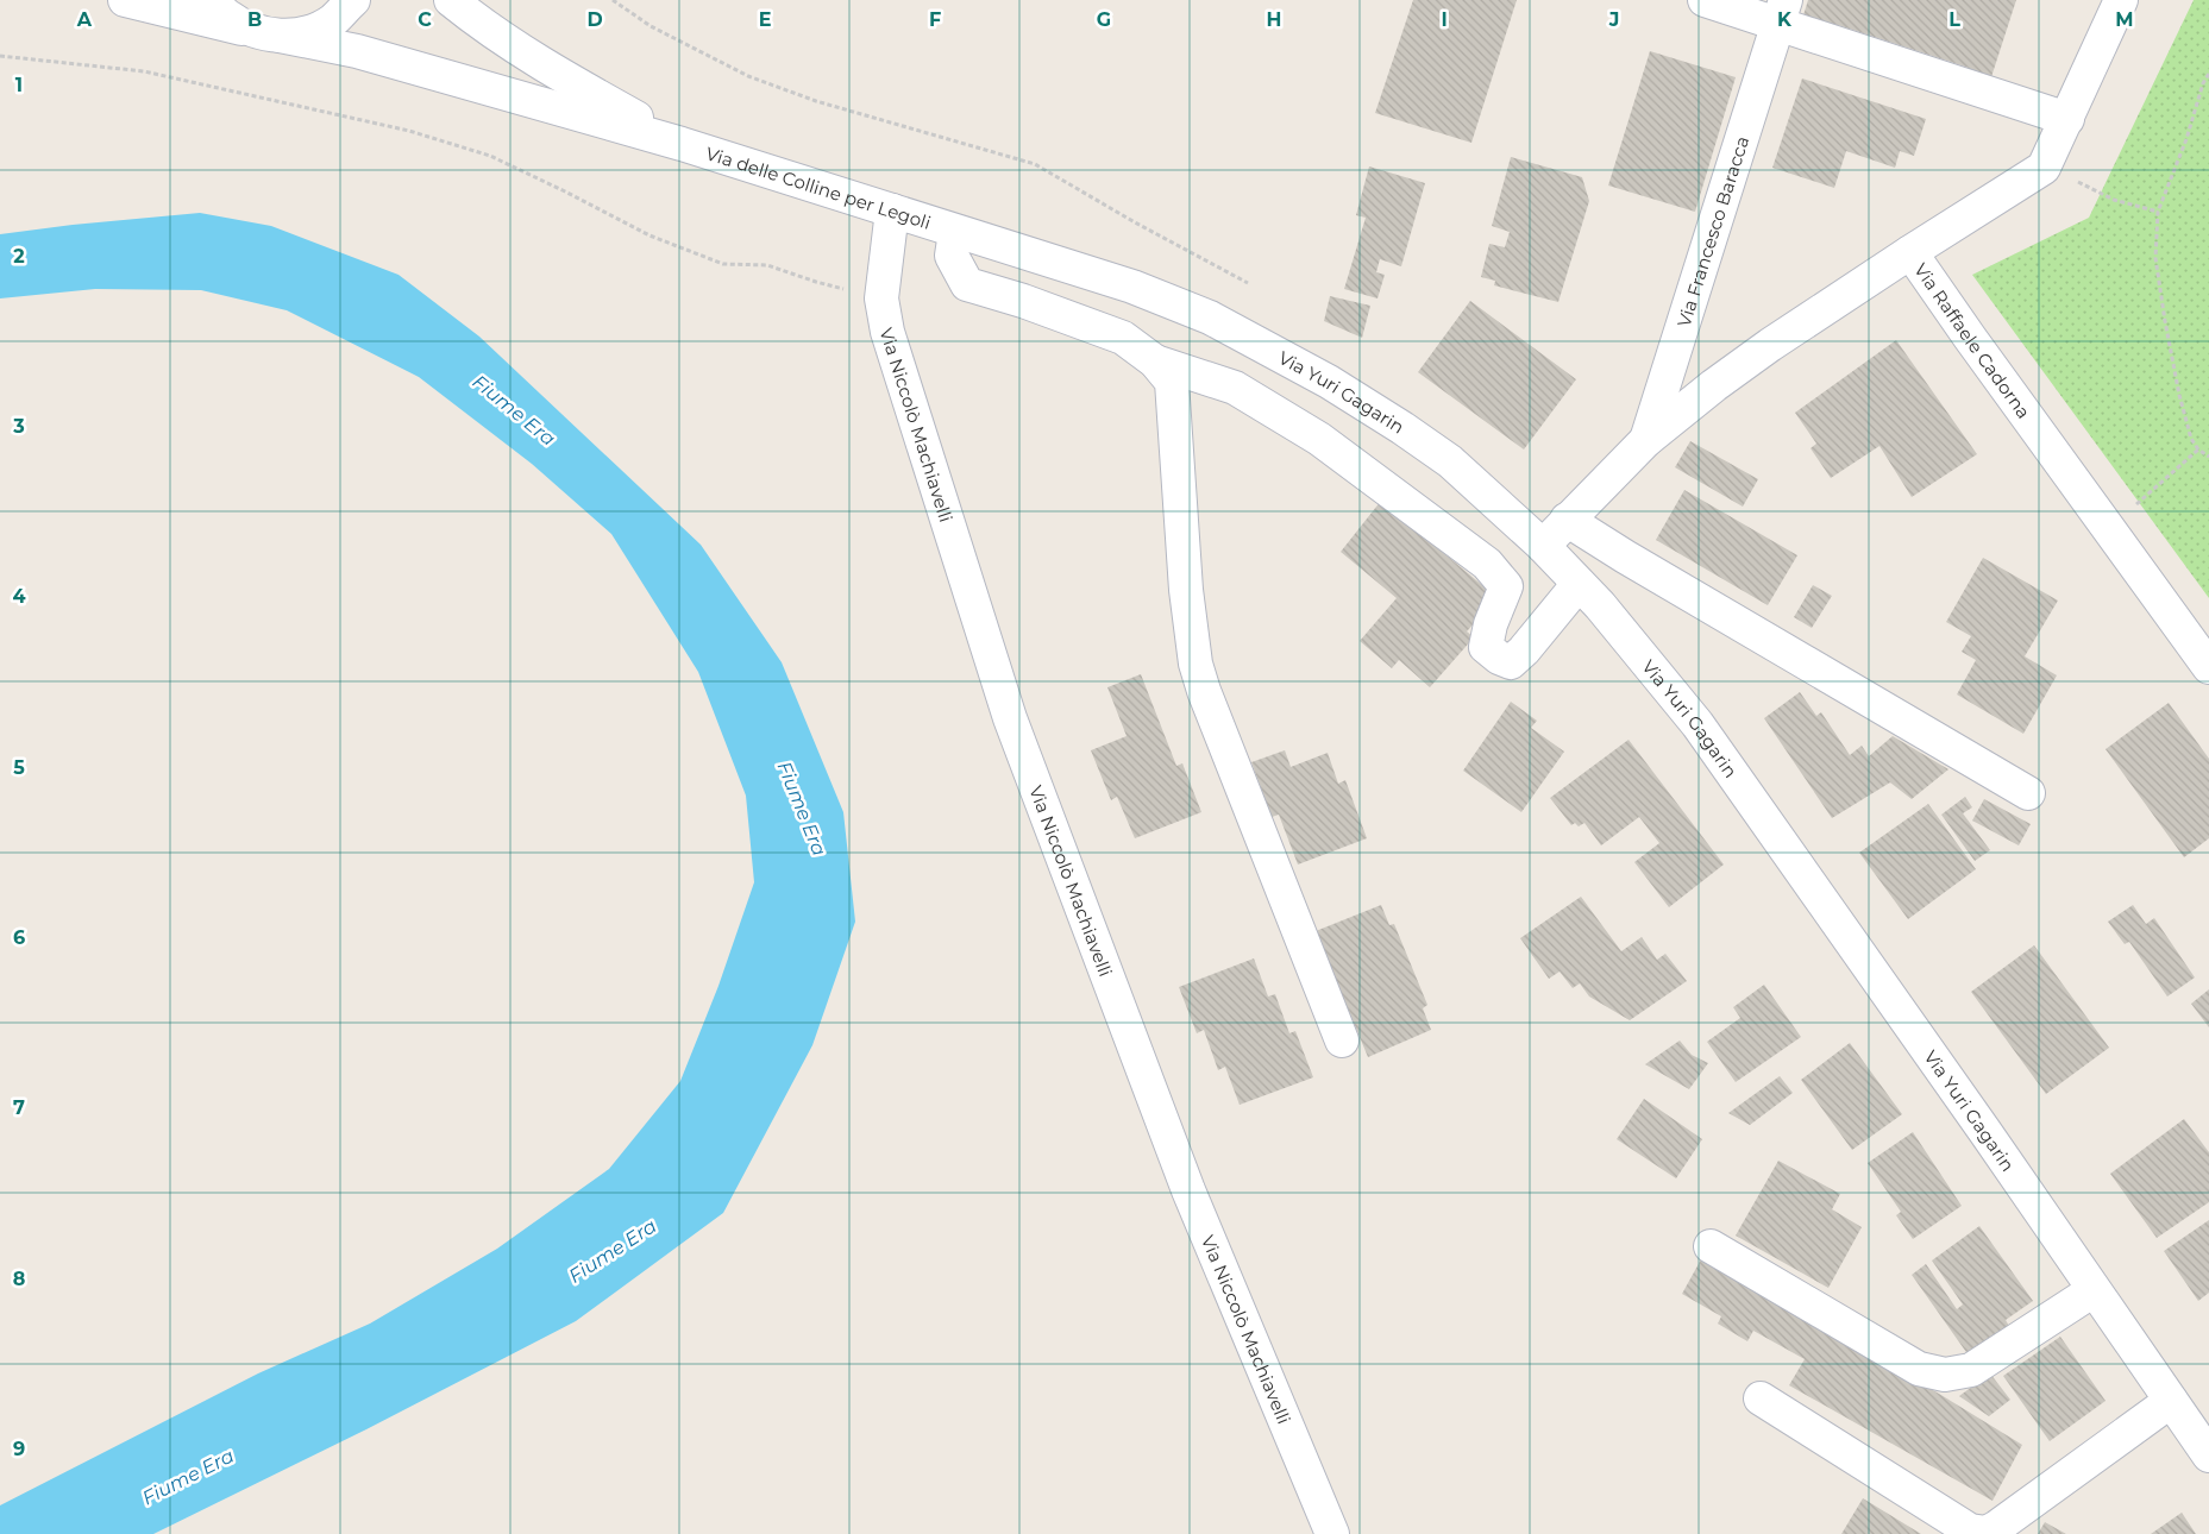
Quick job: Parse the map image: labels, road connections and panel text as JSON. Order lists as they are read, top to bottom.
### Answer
{
  "streets": {
    "street": [
      "Via delle Colline per Legoli",
      "Via Francesco Baracca",
      "Via Raffaele Cadorna",
      "Via Yuri Gagarin",
      "Via Niccolò Machiavelli"
    ]
  },
  "crossings": [
    ["Via delle Colline per Legoli", "Via Yuri Gagarin"],
    ["Via delle Colline per Legoli", "Via Niccolò Machiavelli"],
    ["Via Francesco Baracca", "Via Raffaele Cadorna"],
    ["Via Raffaele Cadorna", "Via Yuri Gagarin"]
  ],
  "water": ["Fiume Era"],
  "grid": {
    "columns": [
      "A",
      "B",
      "C",
      "D",
      "E",
      "F",
      "G",
      "H",
      "I",
      "J",
      "K",
      "L",
      "M"
    ],
    "rows": [
      "1",
      "2",
      "3",
      "4",
      "5",
      "6",
      "7",
      "8",
      "9"
    ]
  }
}
